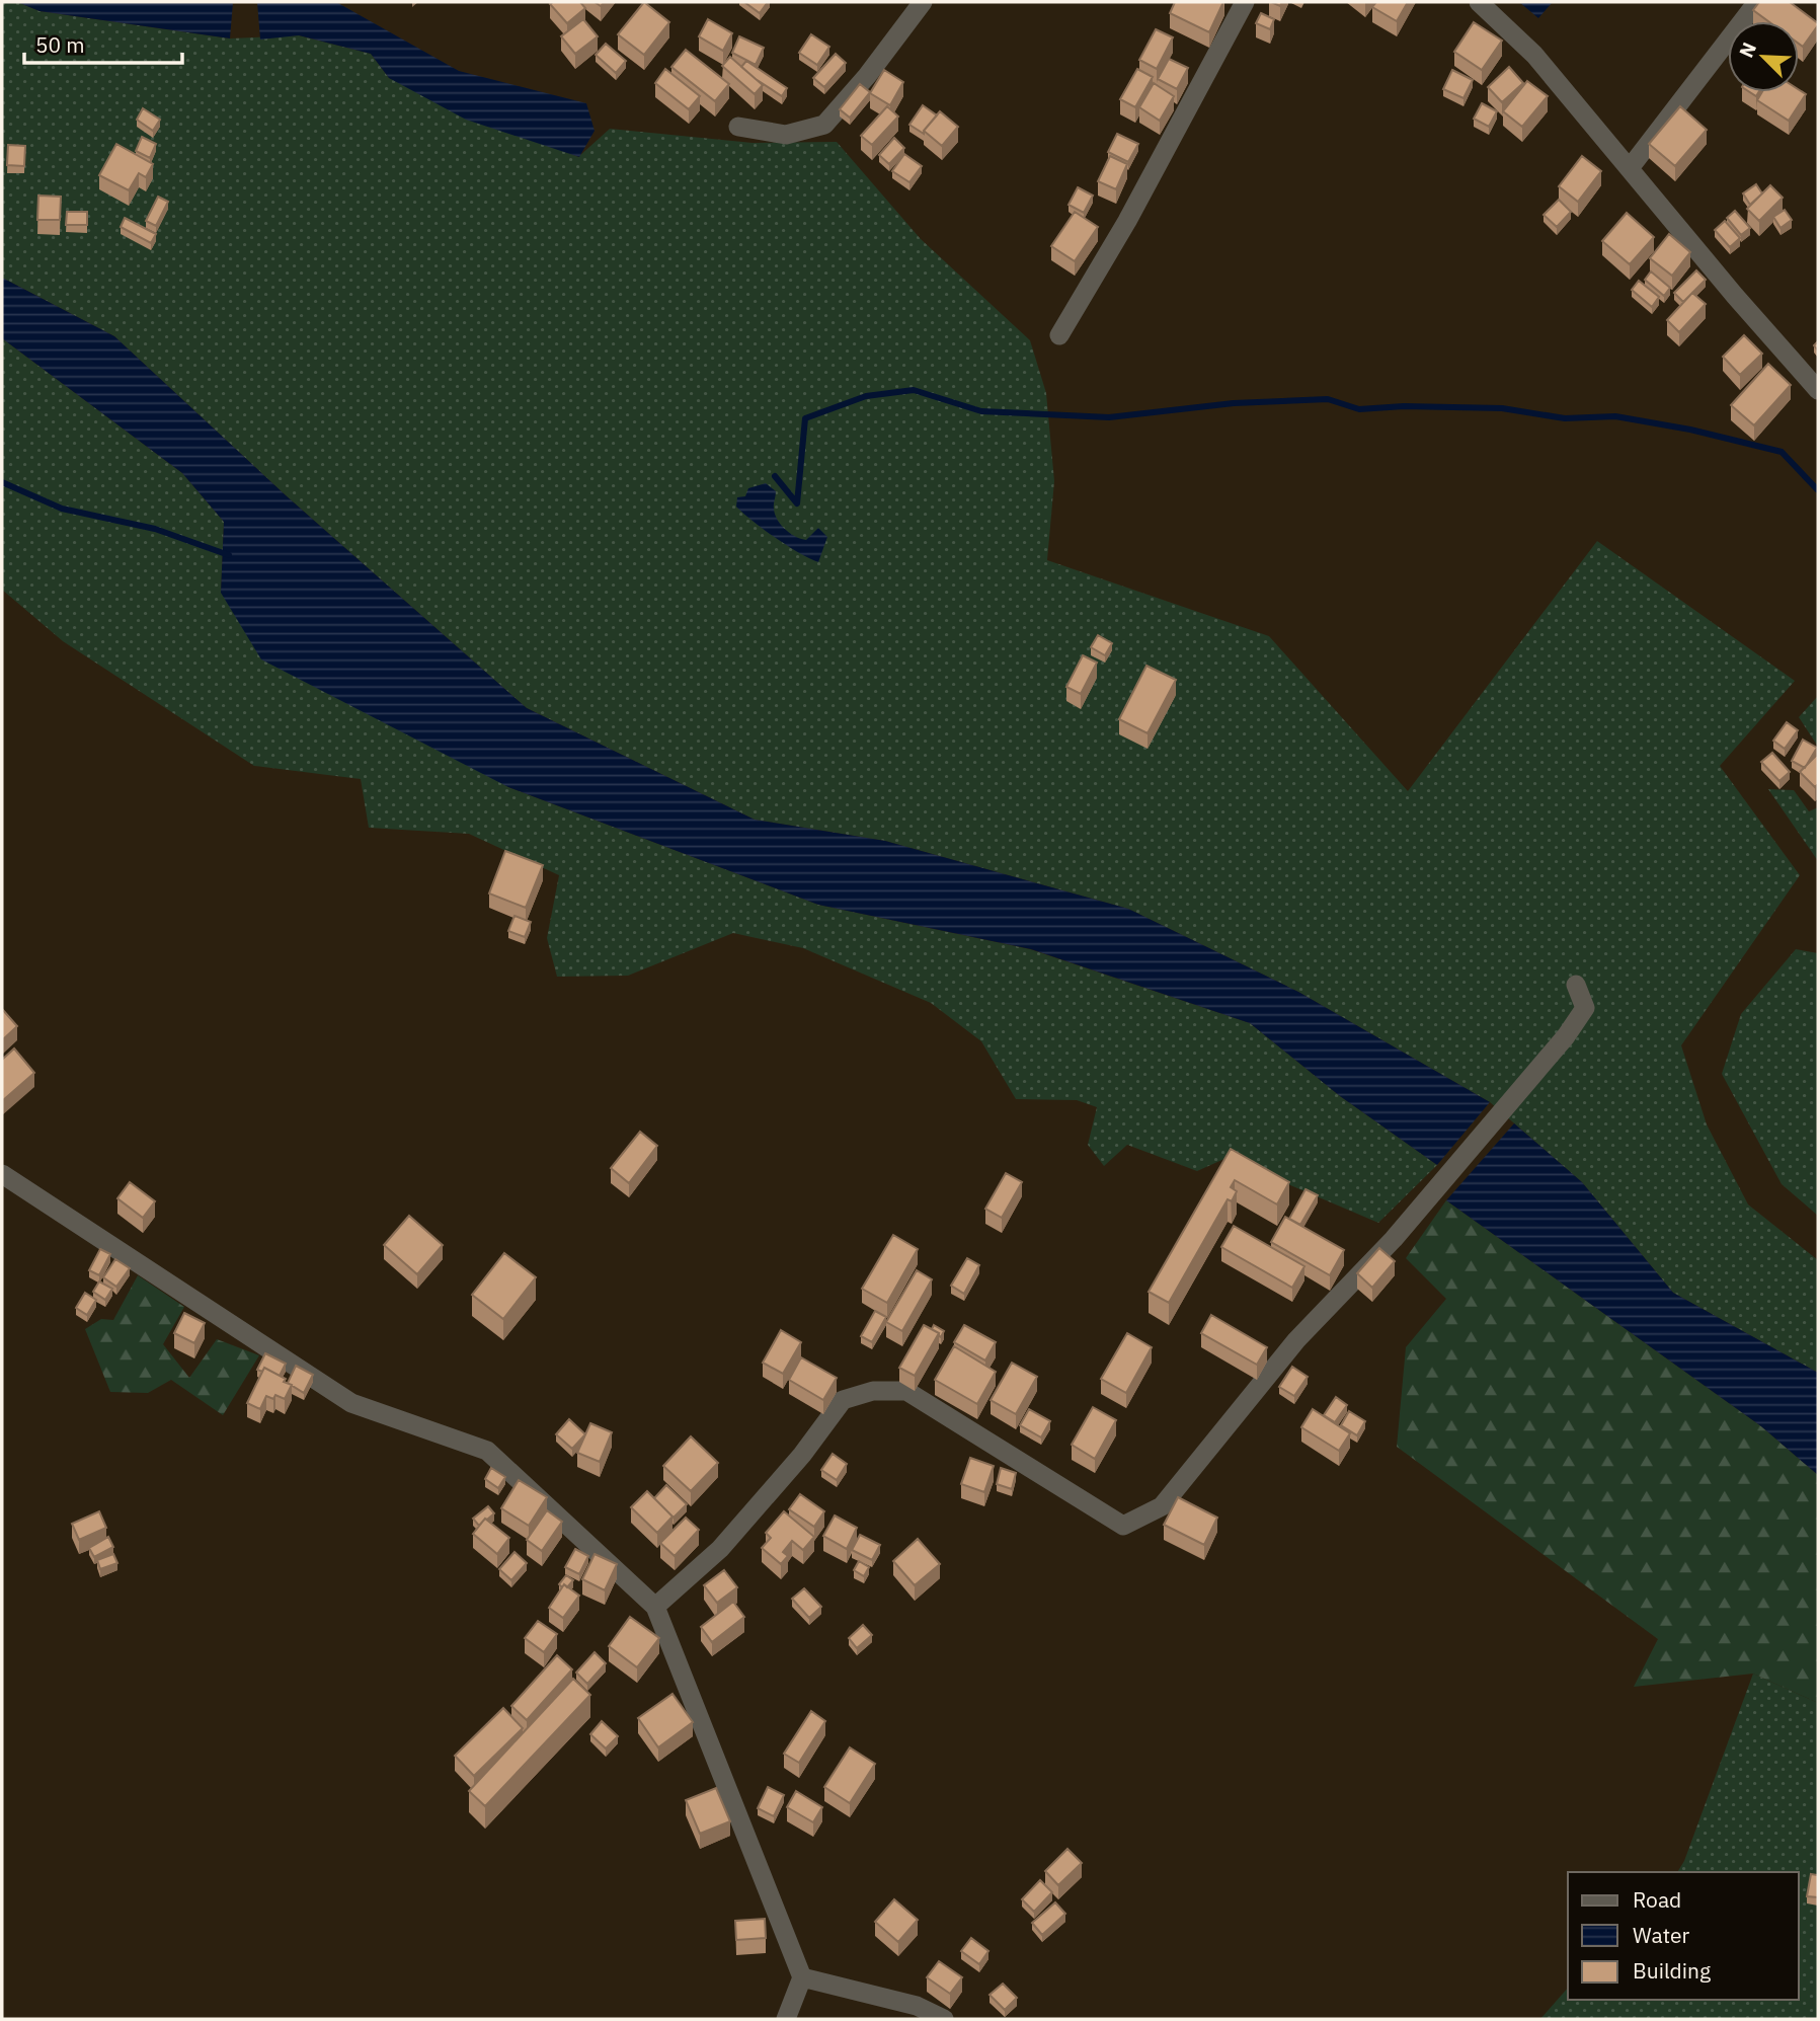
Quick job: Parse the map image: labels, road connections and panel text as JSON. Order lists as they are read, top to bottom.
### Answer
{
  "legend": ["Road", "Water", "Building"],
  "scale_bar": "50 m",
  "north": "top left"
}
